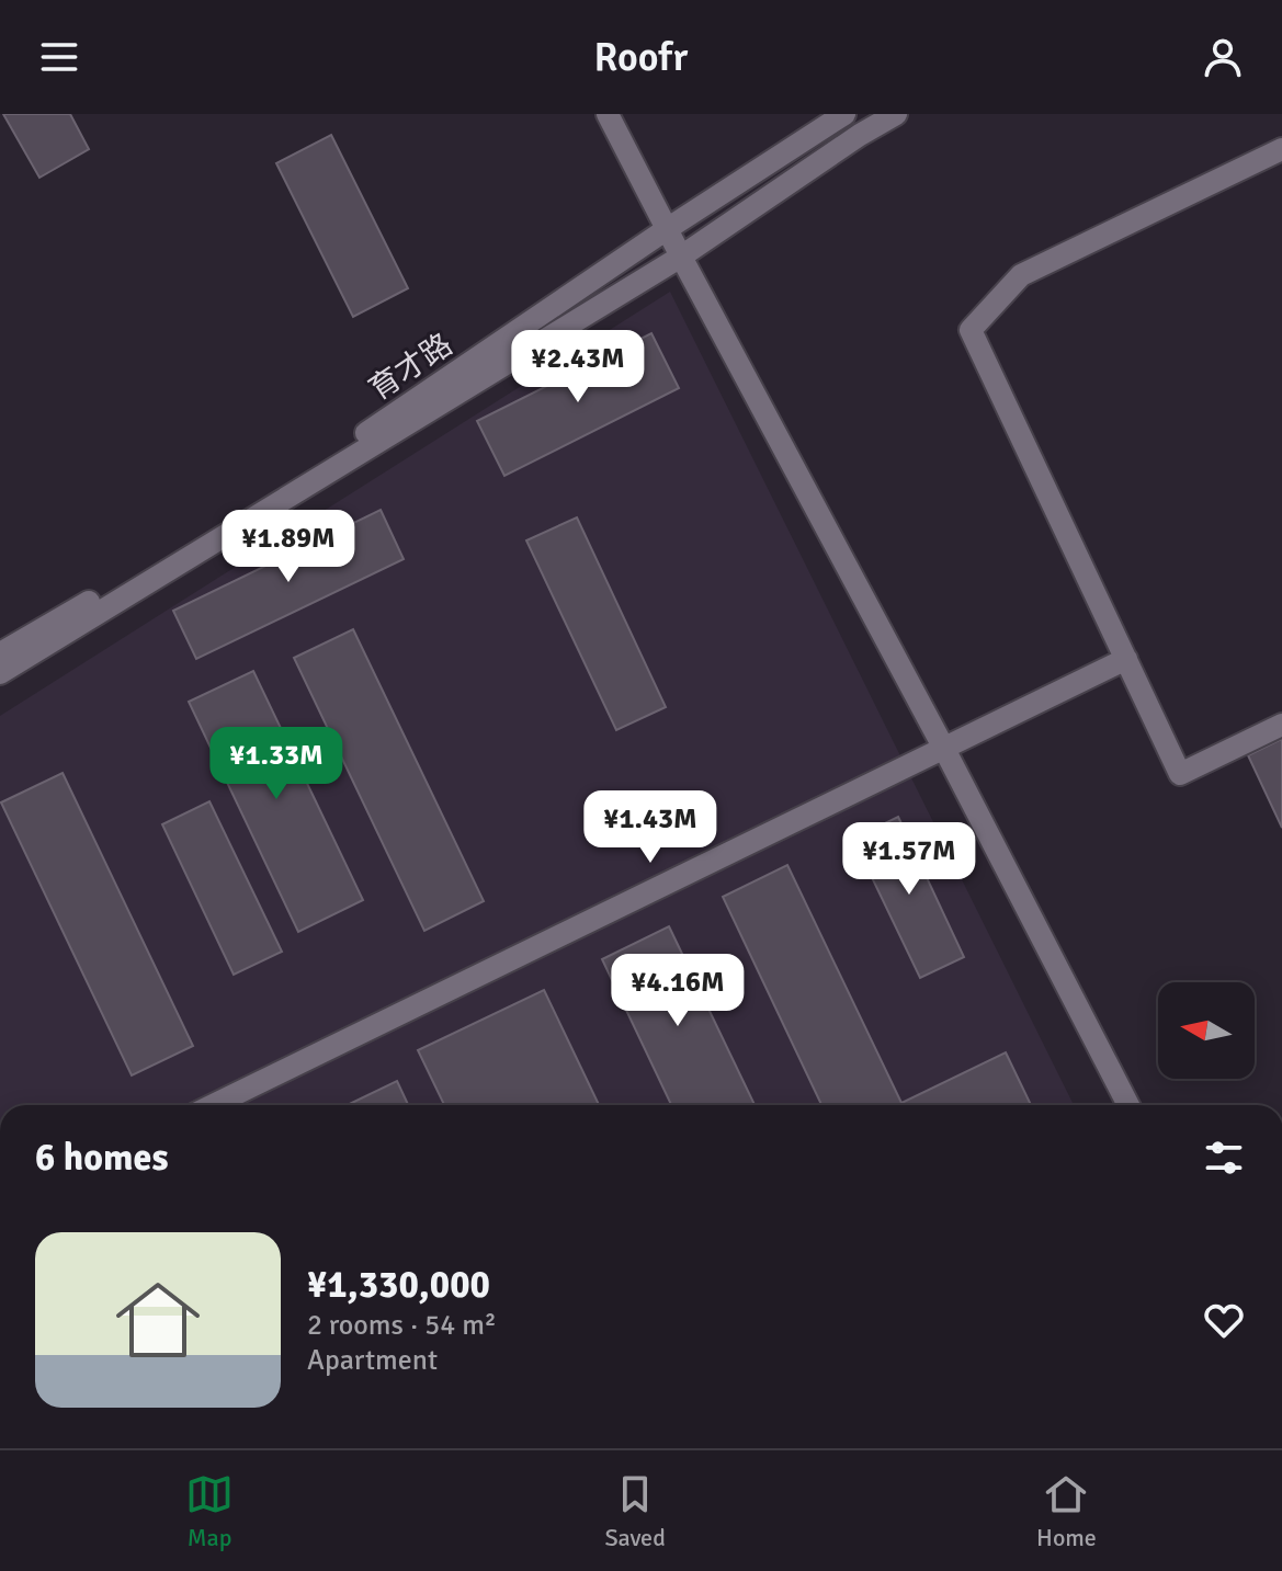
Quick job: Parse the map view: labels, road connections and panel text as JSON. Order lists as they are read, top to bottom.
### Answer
{
  "streets": {
    "street": ["育才路"]
  },
  "north": "left",
  "page": {
    "header": "Roofr",
    "price": [
      "¥2.43M",
      "¥1.89M",
      "¥1.33M",
      "¥1.43M",
      "¥1.57M",
      "¥4.16M"
    ],
    "heading": "6 homes",
    "list": [
      {
        "name": "¥1,330,000",
        "note": "2 rooms · 54 m² · Apartment"
      }
    ],
    "tabs": ["Map", "Saved", "Home"]
  }
}
